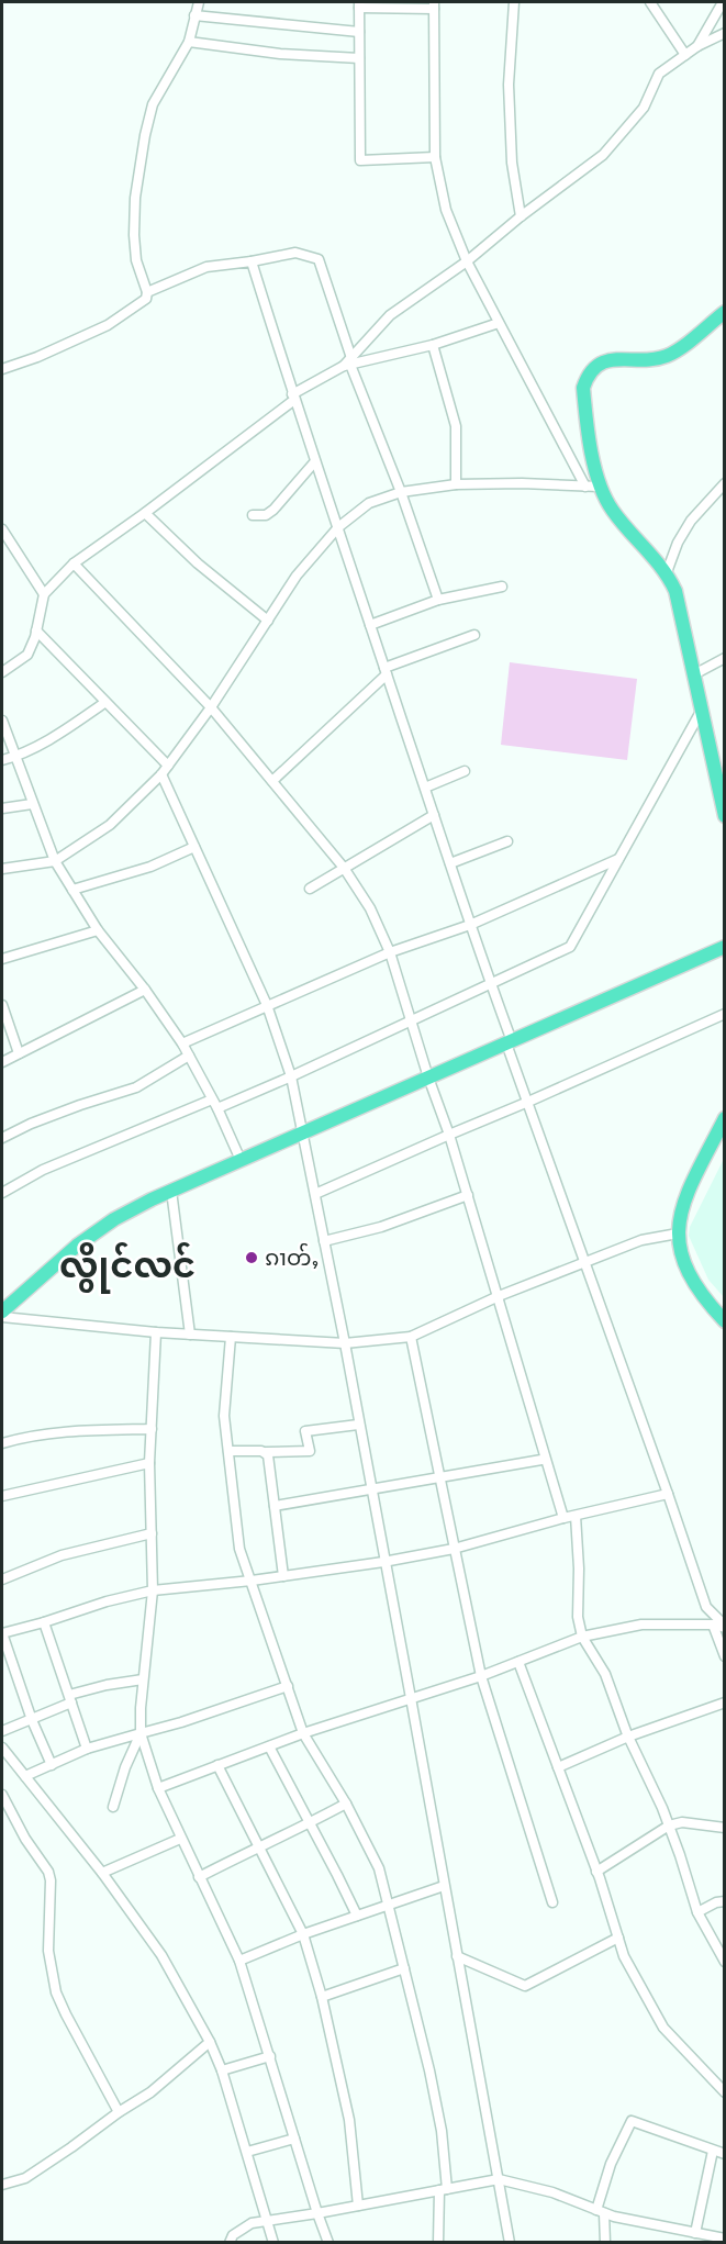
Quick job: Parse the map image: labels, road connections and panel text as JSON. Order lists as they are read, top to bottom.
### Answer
{
  "districts": ["လွိုင်လင်"],
  "places": ["ၵၢတ်ႇ"]
}
